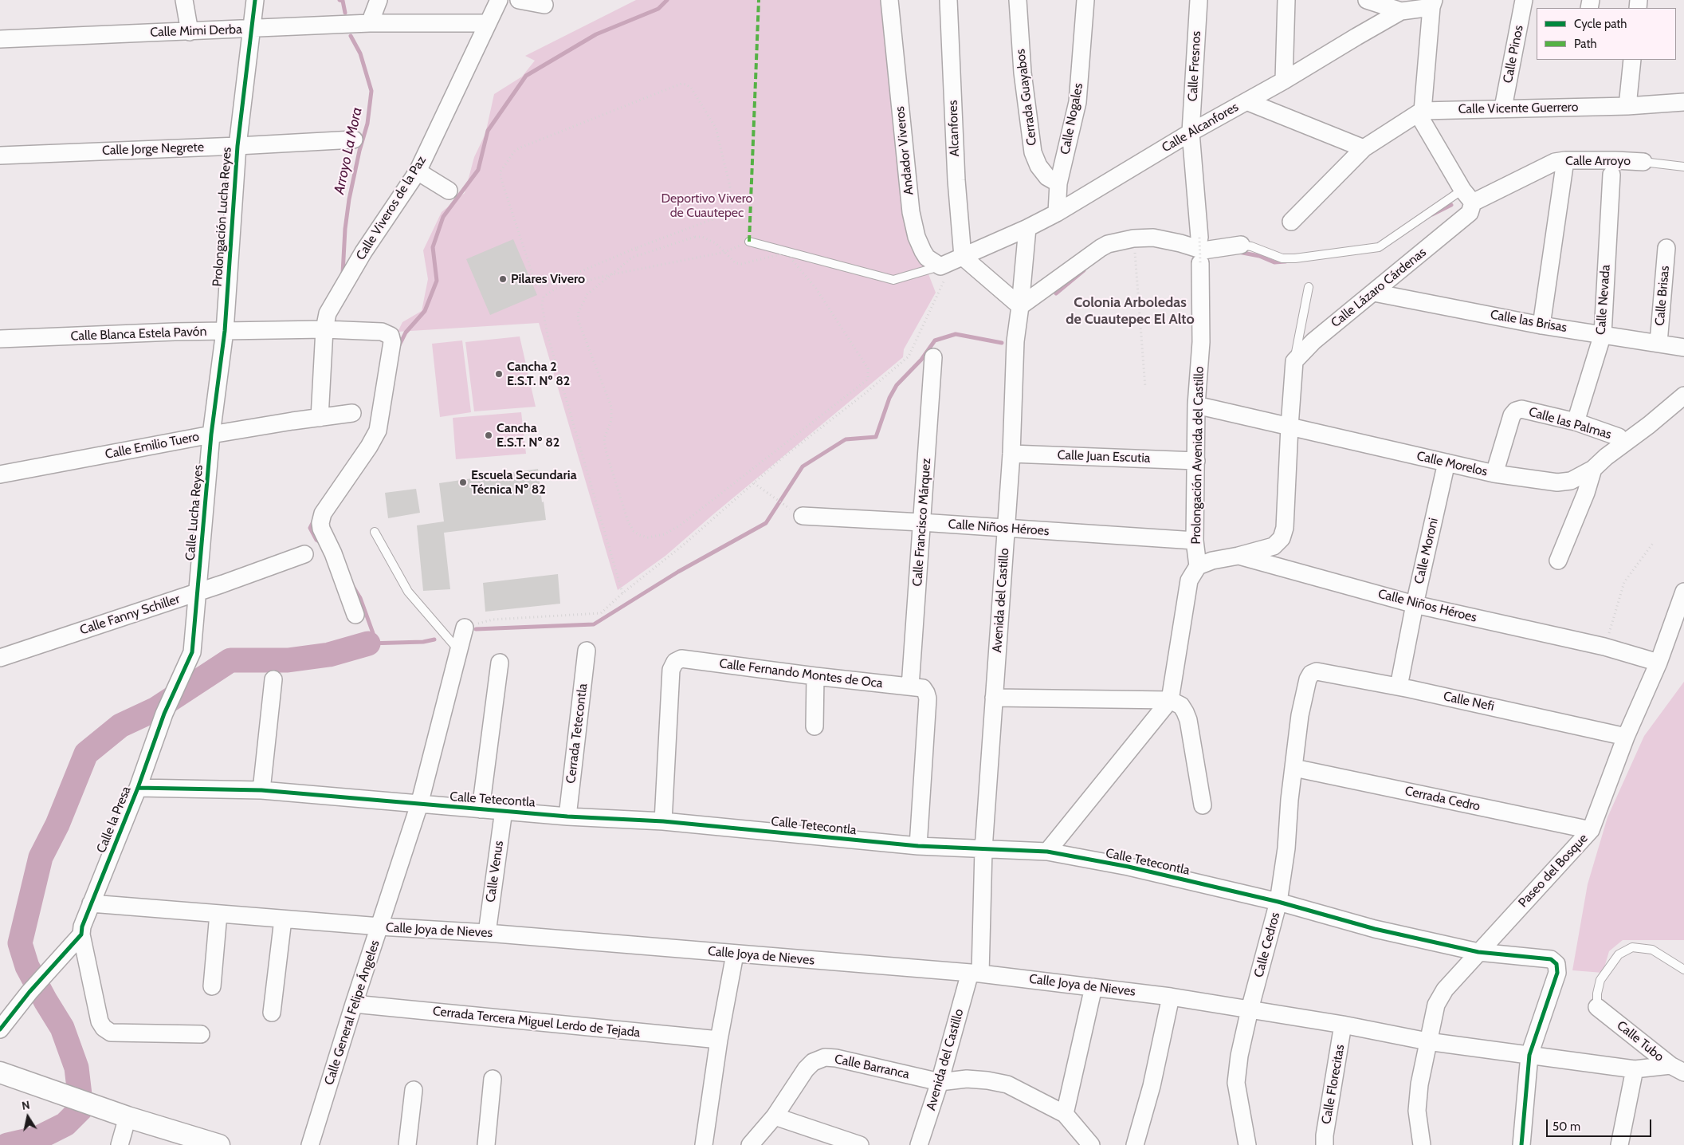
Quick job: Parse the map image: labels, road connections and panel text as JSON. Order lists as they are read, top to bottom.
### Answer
{
  "streets": {
    "street": [
      "Calle Mimi Derba",
      "Calle Pinos",
      "Calle Fresnos",
      "Cerrada Guayabos",
      "Calle Vicente Guerrero",
      "Calle Nogales",
      "Calle Alcanfores",
      "Alcanfores",
      "Calle Jorge Negrete",
      "Andador Viveros",
      "Calle Arroyo",
      "Calle Viveros de la Paz",
      "Prolongación Lucha Reyes",
      "Calle Lázaro Cárdenas",
      "Calle Brisas",
      "Calle Nevada",
      "Calle las Brisas",
      "Calle Blanca Estela Pavón",
      "Calle las Palmas",
      "Calle Emilio Tuero",
      "Prolongación Avenida del Castillo",
      "Calle Juan Escutia",
      "Calle Morelos",
      "Calle Lucha Reyes",
      "Calle Francisco Márquez",
      "Calle Niños Héroes",
      "Calle Moroni",
      "Avenida del Castillo",
      "Calle Fanny Schiller",
      "Calle Fernando Montes de Oca",
      "Calle Nefi",
      "Cerrada Tetecontla",
      "Cerrada Cedro",
      "Calle Tetecontla",
      "Calle la Presa",
      "Paseo del Bosque",
      "Calle Venus",
      "Calle Joya de Nieves",
      "Calle Cedros",
      "Calle General Felipe Ángeles",
      "Cerrada Tercera Miguel Lerdo de Tejada",
      "Calle Tubo",
      "Calle Barranca",
      "Calle Florecitas"
    ]
  },
  "crossings": [
    ["Calle Mimi Derba", "Calle Viveros de la Paz"],
    ["Calle Mimi Derba", "Prolongación Lucha Reyes"],
    ["Calle Pinos", "Calle Vicente Guerrero"],
    ["Calle Fresnos", "Calle Alcanfores"],
    ["Cerrada Guayabos", "Calle Nogales"],
    ["Calle Nogales", "Calle Alcanfores"],
    ["Calle Alcanfores", "Alcanfores"],
    ["Calle Alcanfores", "Avenida del Castillo"],
    ["Calle Jorge Negrete", "Prolongación Lucha Reyes"],
    ["Calle Arroyo", "Calle Lázaro Cárdenas"],
    ["Calle Viveros de la Paz", "Calle Blanca Estela Pavón"],
    ["Calle Viveros de la Paz", "Calle Emilio Tuero"],
    ["Prolongación Lucha Reyes", "Calle Blanca Estela Pavón"],
    ["Prolongación Lucha Reyes", "Calle Emilio Tuero"],
    ["Prolongación Lucha Reyes", "Calle Lucha Reyes"],
    ["Calle Lázaro Cárdenas", "Calle las Brisas"],
    ["Calle Brisas", "Calle las Brisas"],
    ["Calle Nevada", "Calle las Brisas"],
    ["Calle Nevada", "Calle las Palmas"],
    ["Calle las Palmas", "Calle Morelos"],
    ["Calle Emilio Tuero", "Calle Lucha Reyes"],
    ["Prolongación Avenida del Castillo", "Calle Juan Escutia"],
    ["Prolongación Avenida del Castillo", "Calle Morelos"],
    ["Prolongación Avenida del Castillo", "Calle Niños Héroes"],
    ["Calle Juan Escutia", "Avenida del Castillo"],
    ["Calle Morelos", "Calle Moroni"],
    ["Calle Lucha Reyes", "Calle Fanny Schiller"],
    ["Calle Lucha Reyes", "Calle la Presa"],
    ["Calle Francisco Márquez", "Calle Niños Héroes"],
    ["Calle Francisco Márquez", "Calle Fernando Montes de Oca"],
    ["Calle Niños Héroes", "Calle Moroni"],
    ["Calle Niños Héroes", "Avenida del Castillo"],
    ["Calle Niños Héroes", "Paseo del Bosque"],
    ["Calle Moroni", "Calle Nefi"],
    ["Avenida del Castillo", "Calle Tetecontla"],
    ["Avenida del Castillo", "Calle Joya de Nieves"],
    ["Avenida del Castillo", "Calle Barranca"],
    ["Calle Fanny Schiller", "Calle la Presa"],
    ["Calle Fernando Montes de Oca", "Calle Tetecontla"],
    ["Calle Nefi", "Paseo del Bosque"],
    ["Calle Nefi", "Calle Cedros"],
    ["Cerrada Tetecontla", "Calle Tetecontla"],
    ["Cerrada Cedro", "Paseo del Bosque"],
    ["Cerrada Cedro", "Calle Cedros"],
    ["Calle Tetecontla", "Calle la Presa"],
    ["Calle Tetecontla", "Paseo del Bosque"],
    ["Calle Tetecontla", "Calle Venus"],
    ["Calle Tetecontla", "Calle Joya de Nieves"],
    ["Calle Tetecontla", "Calle Cedros"],
    ["Calle Tetecontla", "Calle General Felipe Ángeles"],
    ["Calle la Presa", "Calle Joya de Nieves"],
    ["Paseo del Bosque", "Calle Joya de Nieves"],
    ["Calle Venus", "Calle Joya de Nieves"],
    ["Calle Joya de Nieves", "Calle Cedros"],
    ["Calle Joya de Nieves", "Calle General Felipe Ángeles"],
    ["Calle Joya de Nieves", "Calle Tubo"],
    ["Calle Joya de Nieves", "Calle Florecitas"],
    ["Calle General Felipe Ángeles", "Cerrada Tercera Miguel Lerdo de Tejada"]
  ],
  "districts": ["Colonia Arboledas de Cuautepec El Alto"],
  "water": ["Arroyo La Mora"],
  "parks": ["Deportivo Vivero de Cuautepec"],
  "places": [
    "Pilares Vivero",
    "Cancha 2 E.S.T. Nº 82",
    "Cancha E.S.T. Nº 82",
    "Escuela Secundaria Técnica Nº 82"
  ],
  "legend": ["Cycle path", "Path"],
  "scale_bar": "50 m",
  "north": "top"
}
